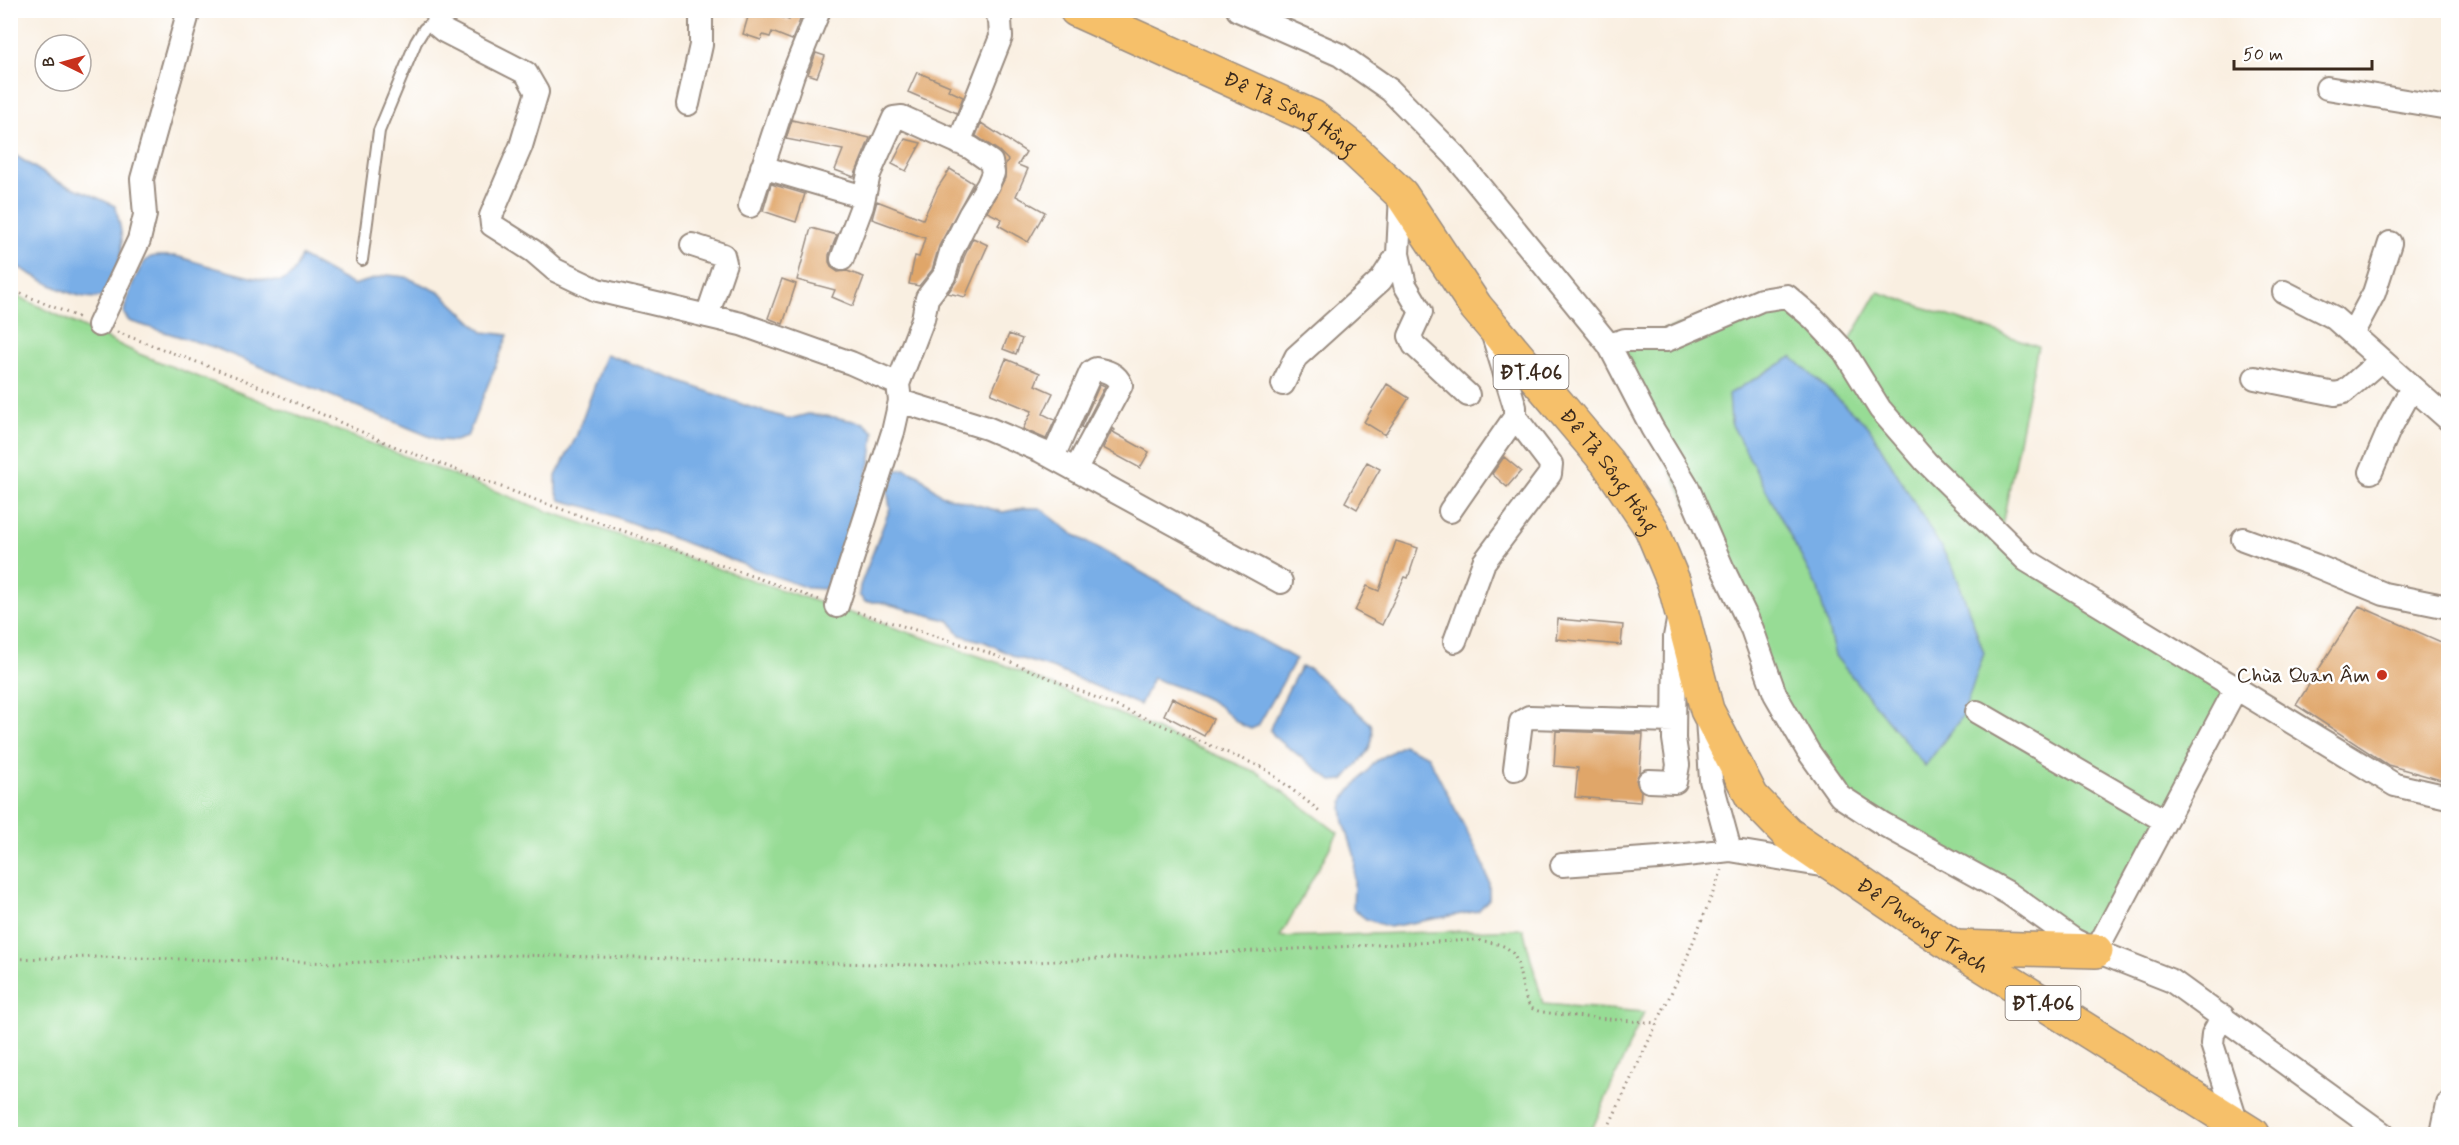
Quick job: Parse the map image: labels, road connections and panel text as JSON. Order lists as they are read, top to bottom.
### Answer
{
  "streets": {
    "main road": ["Đê Tả Sông Hồng", "ĐT.406", "Đê Phương Trạch"]
  },
  "crossings": [
    ["Đê Tả Sông Hồng", "Đê Phương Trạch"]
  ],
  "places": ["Chùa Quan Âm"],
  "scale_bar": "50 m",
  "north": "left"
}
